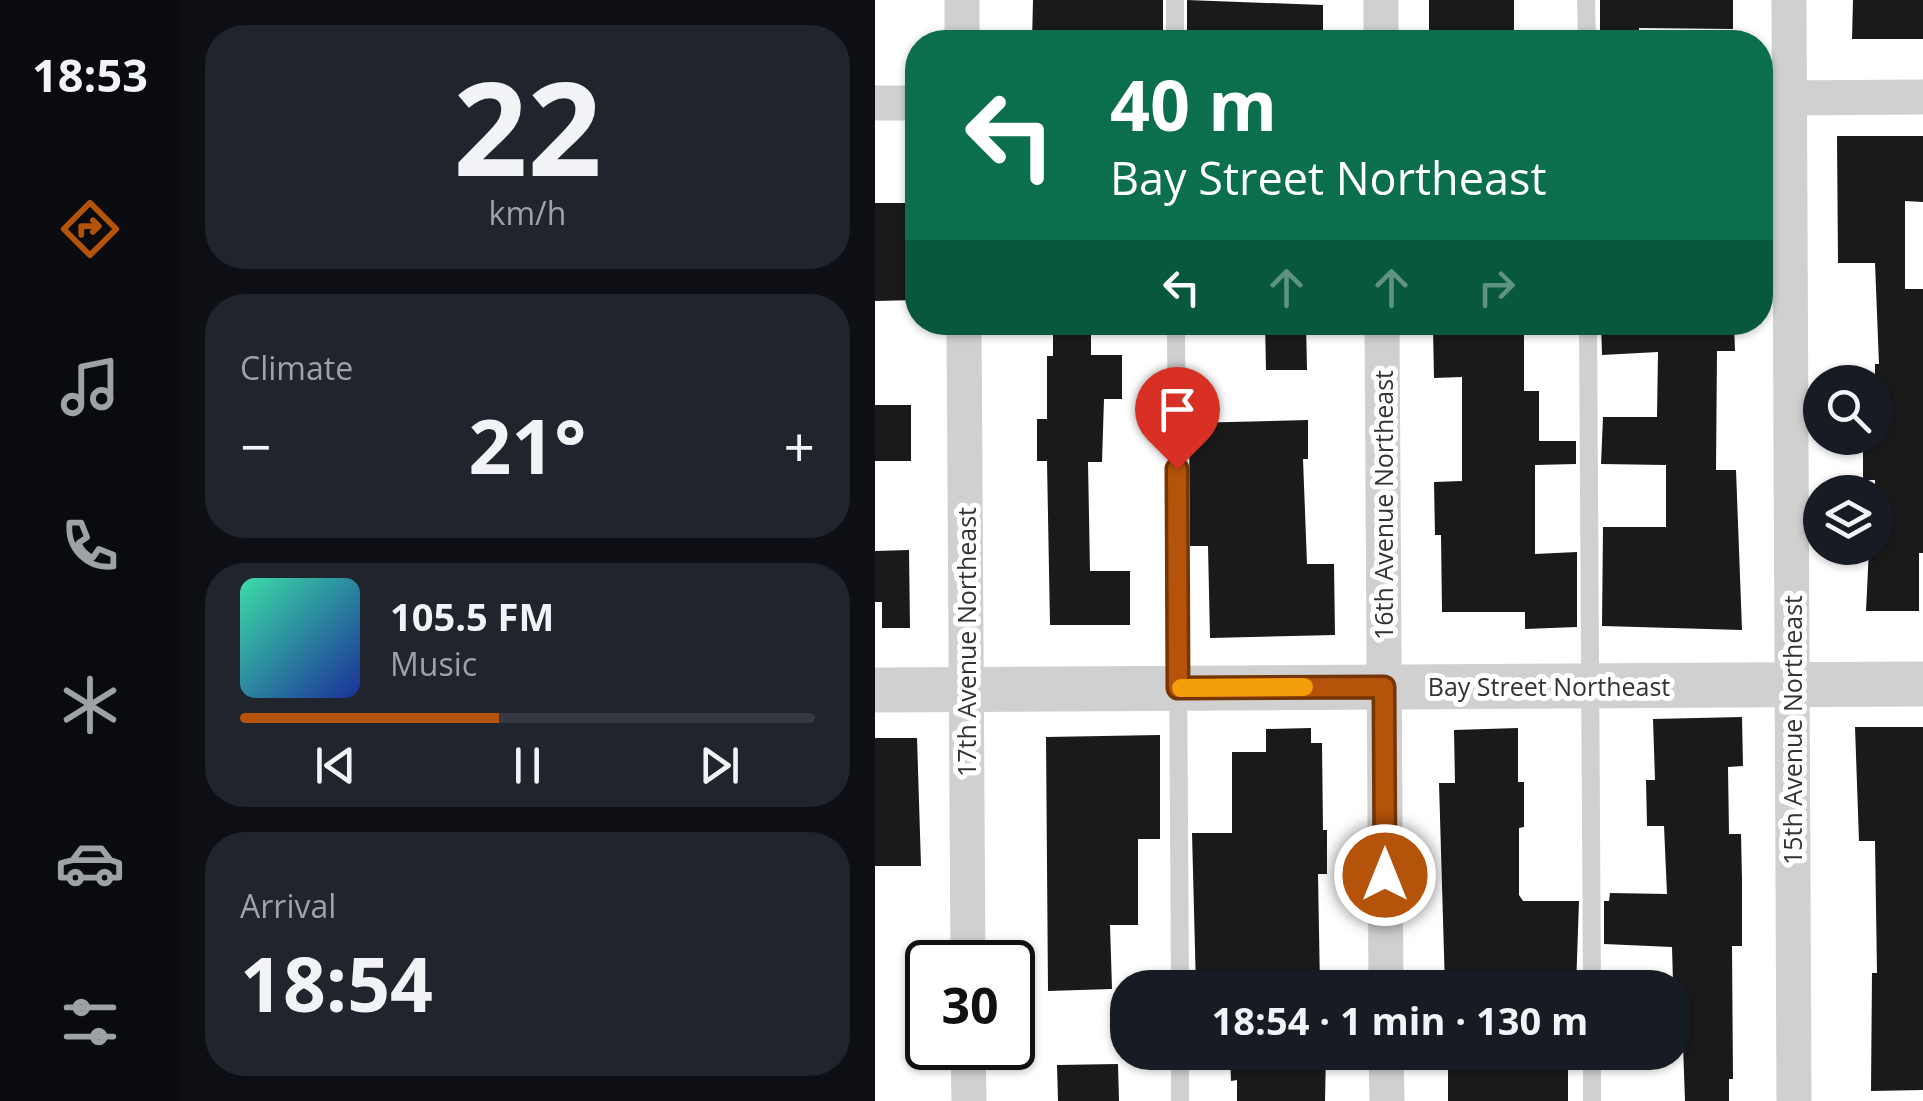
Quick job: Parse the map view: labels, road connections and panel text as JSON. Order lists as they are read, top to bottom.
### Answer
{
  "streets": {
    "street": [
      "16th Avenue Northeast",
      "17th Avenue Northeast",
      "Bay Street Northeast",
      "15th Avenue Northeast"
    ]
  },
  "crossings": [
    ["16th Avenue Northeast", "Bay Street Northeast"],
    ["17th Avenue Northeast", "Bay Street Northeast"],
    ["Bay Street Northeast", "15th Avenue Northeast"]
  ],
  "page": {
    "tabs": "18:53",
    "tile": [
      ["22", "km/h"],
      "Climate",
      ["Arrival", "18:54"]
    ],
    "turn": ["40 m", "Bay Street Northeast"],
    "heat": ["−", "21°", "+"],
    "song": ["105.5 FM", "Music"],
    "limit": "30",
    "trip": "18:54 · 1 min · 130 m"
  }
}
